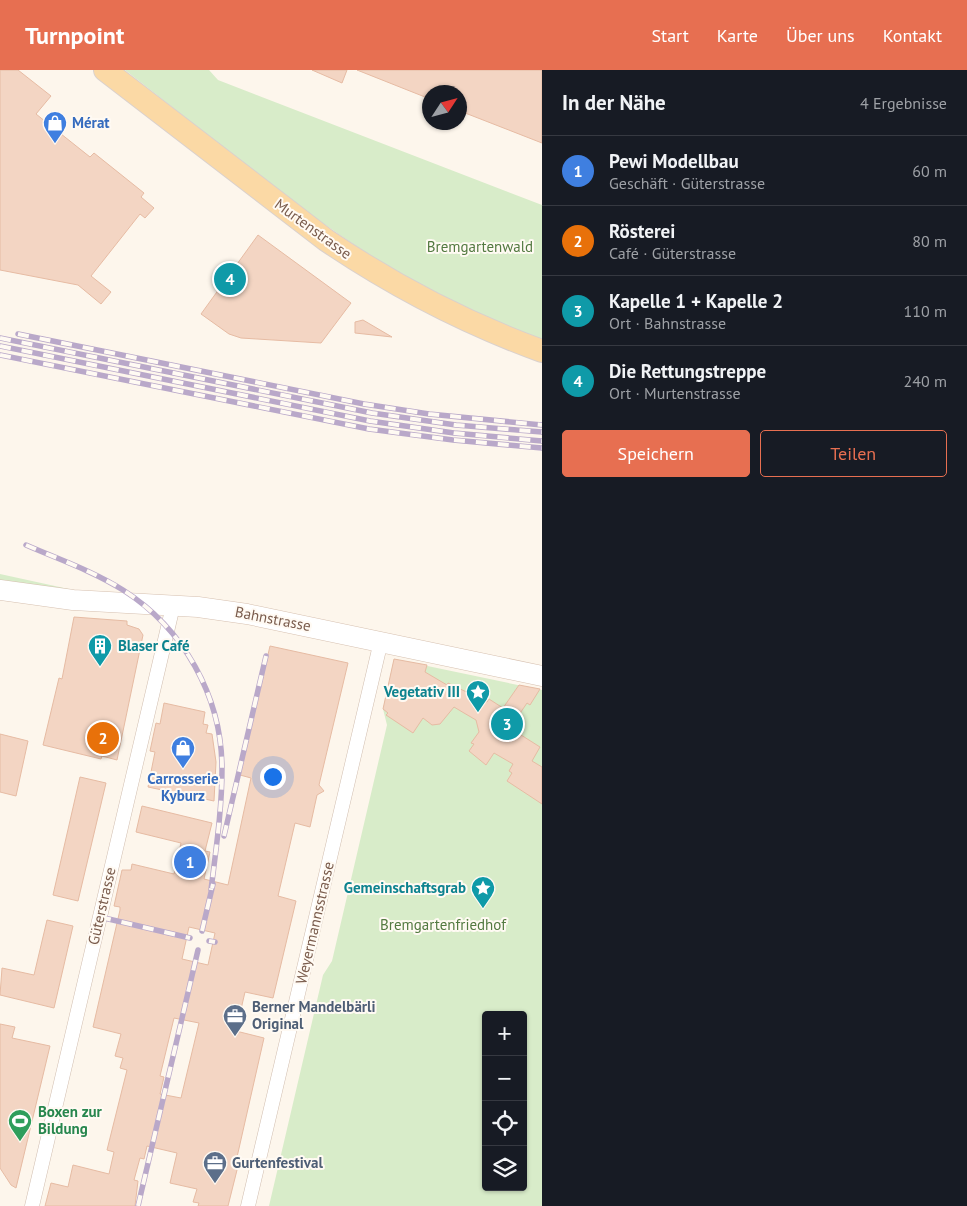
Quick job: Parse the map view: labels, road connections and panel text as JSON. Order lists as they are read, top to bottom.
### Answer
{
  "streets": {
    "main road": ["Murtenstrasse"],
    "street": ["Bahnstrasse", "Güterstrasse", "Weyermannsstrasse"]
  },
  "crossings": [
    ["Bahnstrasse", "Güterstrasse"],
    ["Bahnstrasse", "Weyermannsstrasse"]
  ],
  "parks": ["Bremgartenwald", "Bremgartenfriedhof"],
  "places": {
    "shop": ["Mérat", "Carrosserie Kyburz"],
    "building": ["Blaser Café"],
    "place": ["Vegetativ III", "Gemeinschaftsgrab"],
    "office": ["Berner Mandelbärli Original", "Gurtenfestival"],
    "sports": ["Boxen zur Bildung"]
  },
  "north": "top right",
  "page": {
    "header": "Turnpoint",
    "nav": [
      "Start",
      "Karte",
      "Über uns",
      "Kontakt"
    ],
    "heading": ["In der Nähe", "4 Ergebnisse"],
    "list": [
      {
        "mark": "1",
        "name": "Pewi Modellbau",
        "note": "Geschäft · Güterstrasse",
        "value": "60 m"
      },
      {
        "mark": "2",
        "name": "Rösterei",
        "note": "Café · Güterstrasse",
        "value": "80 m"
      },
      {
        "mark": "3",
        "name": "Kapelle 1 + Kapelle 2",
        "note": "Ort · Bahnstrasse",
        "value": "110 m"
      },
      {
        "mark": "4",
        "name": "Die Rettungstreppe",
        "note": "Ort · Murtenstrasse",
        "value": "240 m"
      }
    ],
    "pins": [
      "4",
      "3",
      "2",
      "1"
    ],
    "buttons": ["Speichern", "Teilen"],
    "map_buttons": ["+", "−"]
  }
}
